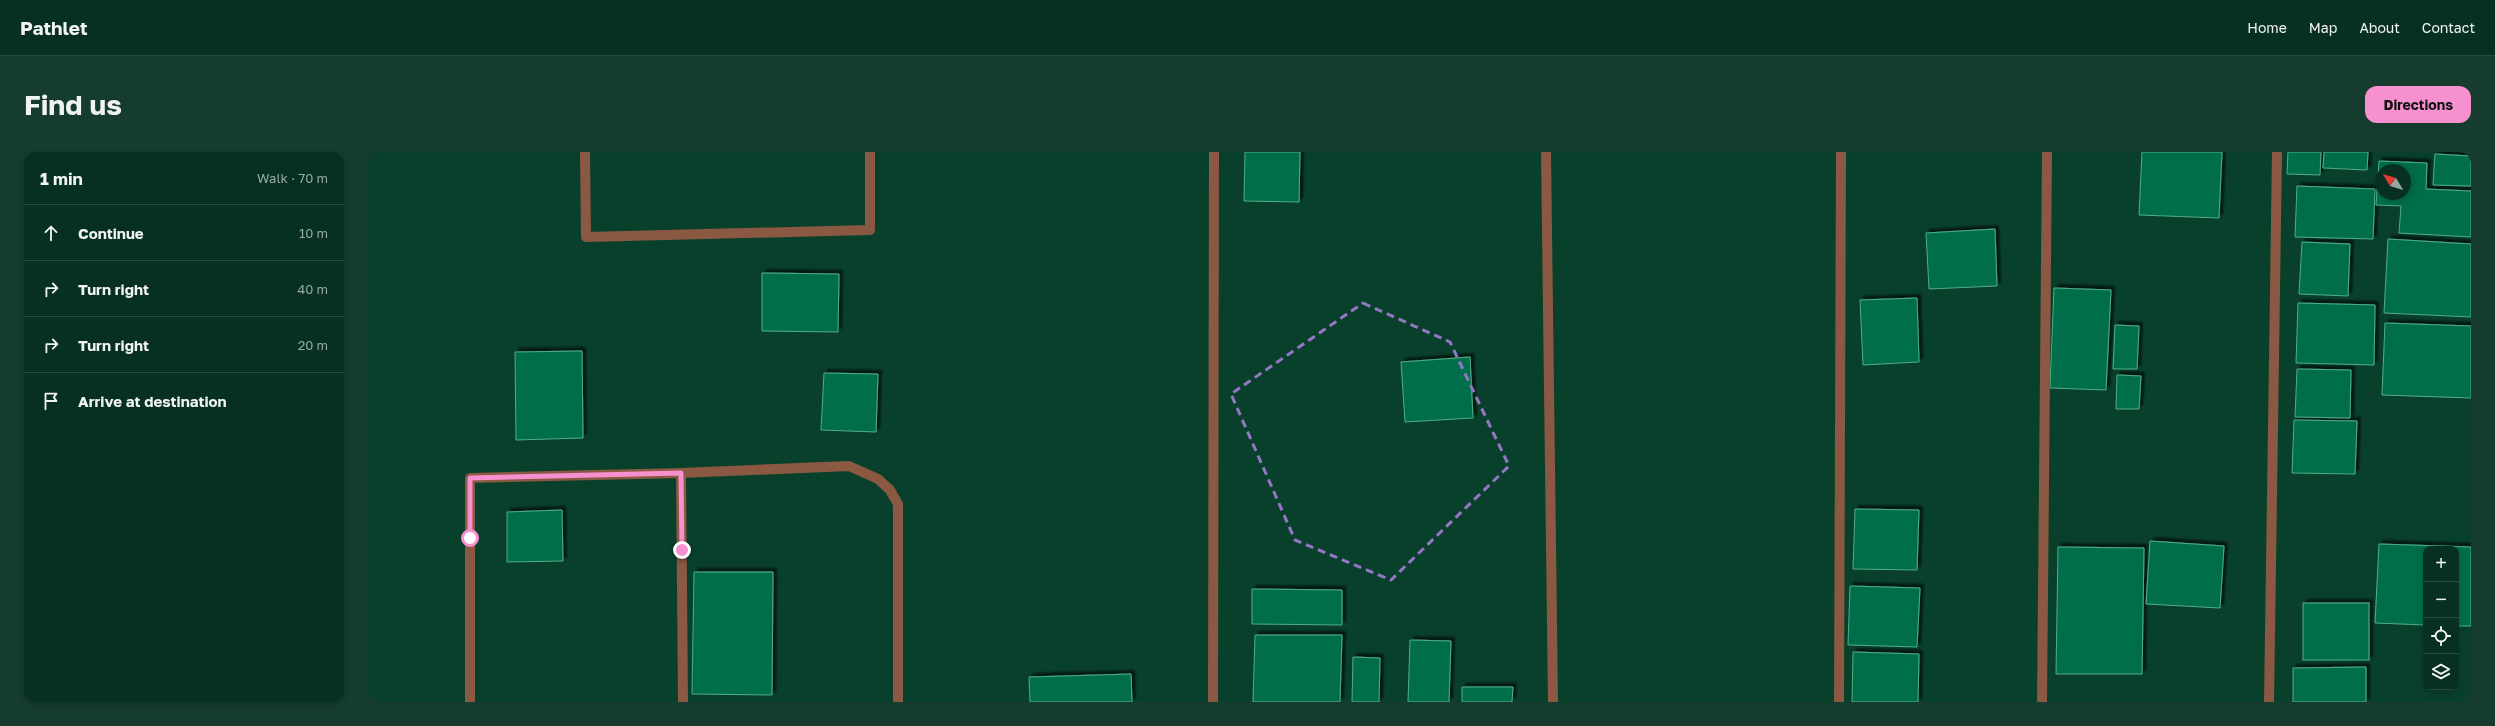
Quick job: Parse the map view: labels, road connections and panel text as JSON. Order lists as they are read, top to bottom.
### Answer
{
  "north": "top left",
  "page": {
    "header": "Pathlet",
    "nav": [
      "Home",
      "Map",
      "About",
      "Contact"
    ],
    "buttons": "Directions",
    "title": "Find us",
    "heading": ["1 min", "Walk · 70 m"],
    "list": [
      ["Continue", "10 m"],
      ["Turn right", "40 m"],
      ["Turn right", "20 m"],
      "Arrive at destination"
    ],
    "map_buttons": ["+", "−"]
  }
}
